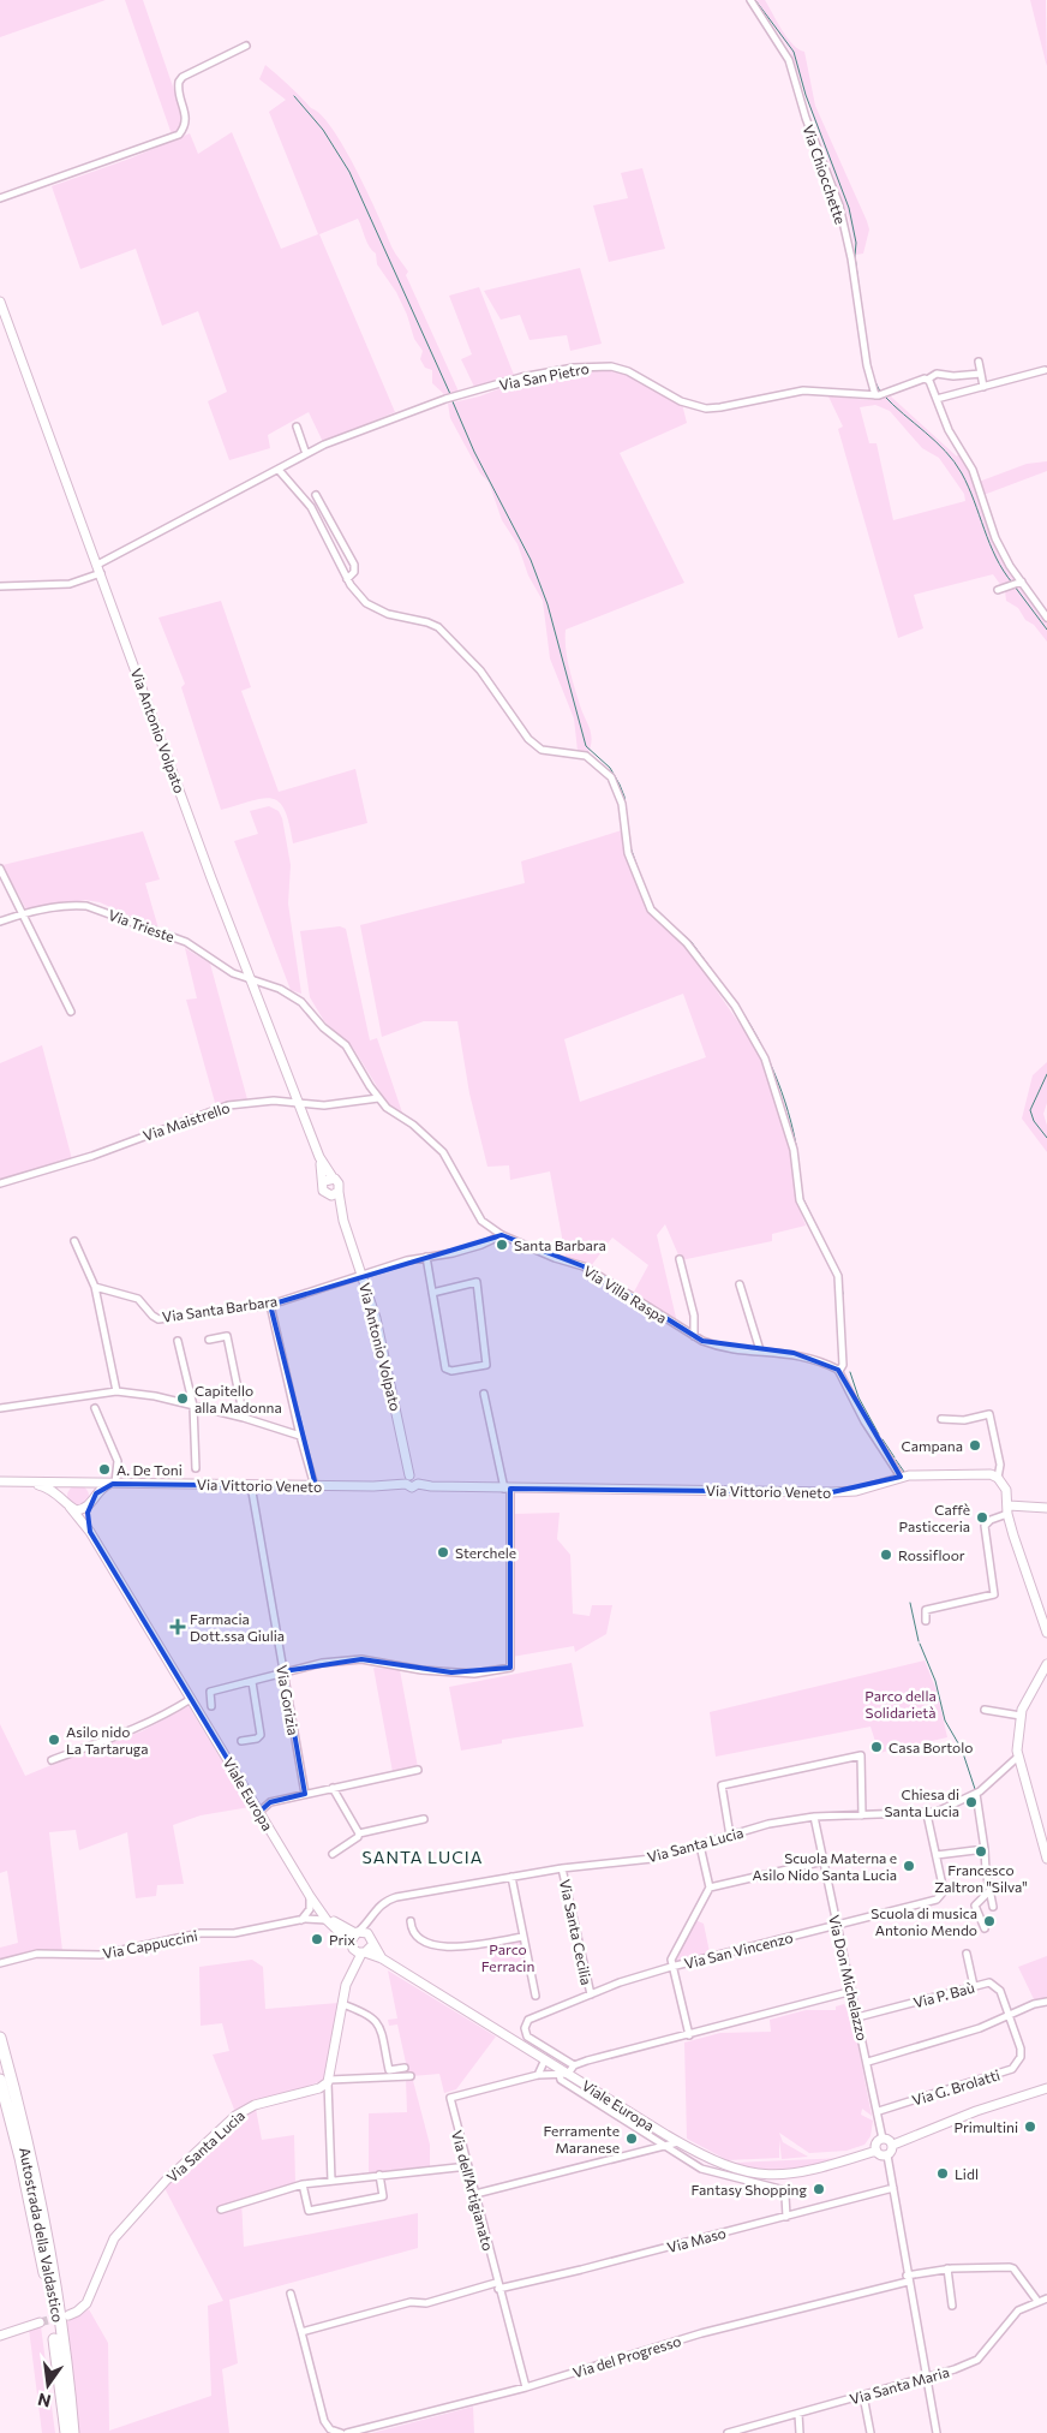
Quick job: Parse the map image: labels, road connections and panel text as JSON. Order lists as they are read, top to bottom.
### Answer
{
  "streets": {
    "highway": ["Autostrada della Valdastico"],
    "street": [
      "Via Chiocchette",
      "Via San Pietro",
      "Via Antonio Volpato",
      "Via Trieste",
      "Via Maistrello",
      "Via Villa Raspa",
      "Via Santa Barbara",
      "Via Vittorio Veneto",
      "Via Gorizia",
      "Viale Europa",
      "Via Santa Lucia",
      "Via Santa Cecilia",
      "Via Cappuccini",
      "Via San Vincenzo",
      "Via Don Michelazzo",
      "Via P. Baù",
      "Via G. Brolatti",
      "Via dell'Artigianato",
      "Via Maso",
      "Via del Progresso",
      "Via Santa Maria"
    ]
  },
  "crossings": [
    ["Via Chiocchette", "Via San Pietro"],
    ["Via San Pietro", "Via Antonio Volpato"],
    ["Via Antonio Volpato", "Via Trieste"],
    ["Via Antonio Volpato", "Via Maistrello"],
    ["Via Antonio Volpato", "Via Villa Raspa"],
    ["Via Antonio Volpato", "Via Santa Barbara"],
    ["Via Antonio Volpato", "Via Vittorio Veneto"],
    ["Via Trieste", "Via Villa Raspa"],
    ["Via Maistrello", "Via Villa Raspa"],
    ["Via Villa Raspa", "Via Santa Barbara"],
    ["Via Vittorio Veneto", "Via Gorizia"],
    ["Via Vittorio Veneto", "Viale Europa"],
    ["Viale Europa", "Via Santa Lucia"],
    ["Viale Europa", "Via Cappuccini"],
    ["Viale Europa", "Via Don Michelazzo"],
    ["Via Santa Lucia", "Via Santa Cecilia"],
    ["Via Santa Lucia", "Via San Vincenzo"],
    ["Via Santa Lucia", "Via Don Michelazzo"],
    ["Via Santa Cecilia", "Via San Vincenzo"],
    ["Via San Vincenzo", "Via Don Michelazzo"],
    ["Via Don Michelazzo", "Via P. Baù"],
    ["Via Don Michelazzo", "Via G. Brolatti"],
    ["Via P. Baù", "Via G. Brolatti"],
    ["Via dell'Artigianato", "Via Maso"],
    ["Via dell'Artigianato", "Via del Progresso"],
    ["Via del Progresso", "Via Santa Maria"]
  ],
  "districts": ["SANTA LUCIA"],
  "parks": ["Parco della Solidarietà", "Parco Ferracin"],
  "places": {
    "other": [
      "Santa Barbara",
      "Capitello alla Madonna",
      "Campana",
      "A. De Toni",
      "Caffè Pasticceria",
      "Sterchele",
      "Rossifloor",
      "Asilo nido La Tartaruga",
      "Casa Bortolo",
      "Chiesa di Santa Lucia",
      "Francesco Zaltron \"Silva\"",
      "Scuola Materna e Asilo Nido Santa Lucia",
      "Scuola di musica Antonio Mendo",
      "Prix",
      "Primultini",
      "Ferramente Maranese",
      "Lidl",
      "Fantasy Shopping"
    ],
    "health": ["Farmacia Dott.ssa Giulia"]
  },
  "north": "bottom"
}
